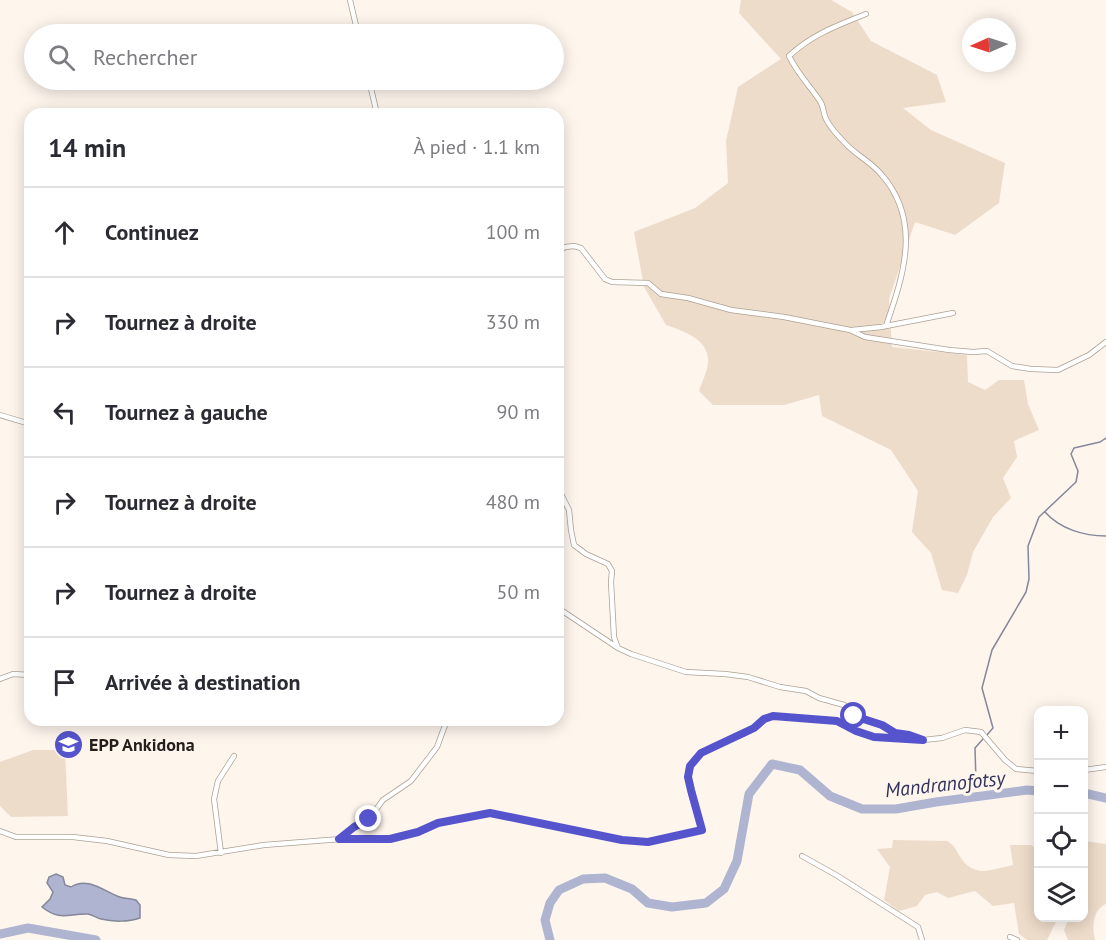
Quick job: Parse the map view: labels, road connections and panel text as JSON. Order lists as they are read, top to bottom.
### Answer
{
  "water": ["Mandranofotsy"],
  "places": {
    "school or university": ["EPP Ankidona"]
  },
  "north": "left",
  "page": {
    "search": "Rechercher",
    "heading": ["14 min", "À pied · 1.1 km"],
    "list": [
      ["Continuez", "100 m"],
      ["Tournez à droite", "330 m"],
      ["Tournez à gauche", "90 m"],
      ["Tournez à droite", "480 m"],
      ["Tournez à droite", "50 m"],
      "Arrivée à destination"
    ],
    "map_buttons": ["+", "−"]
  }
}
